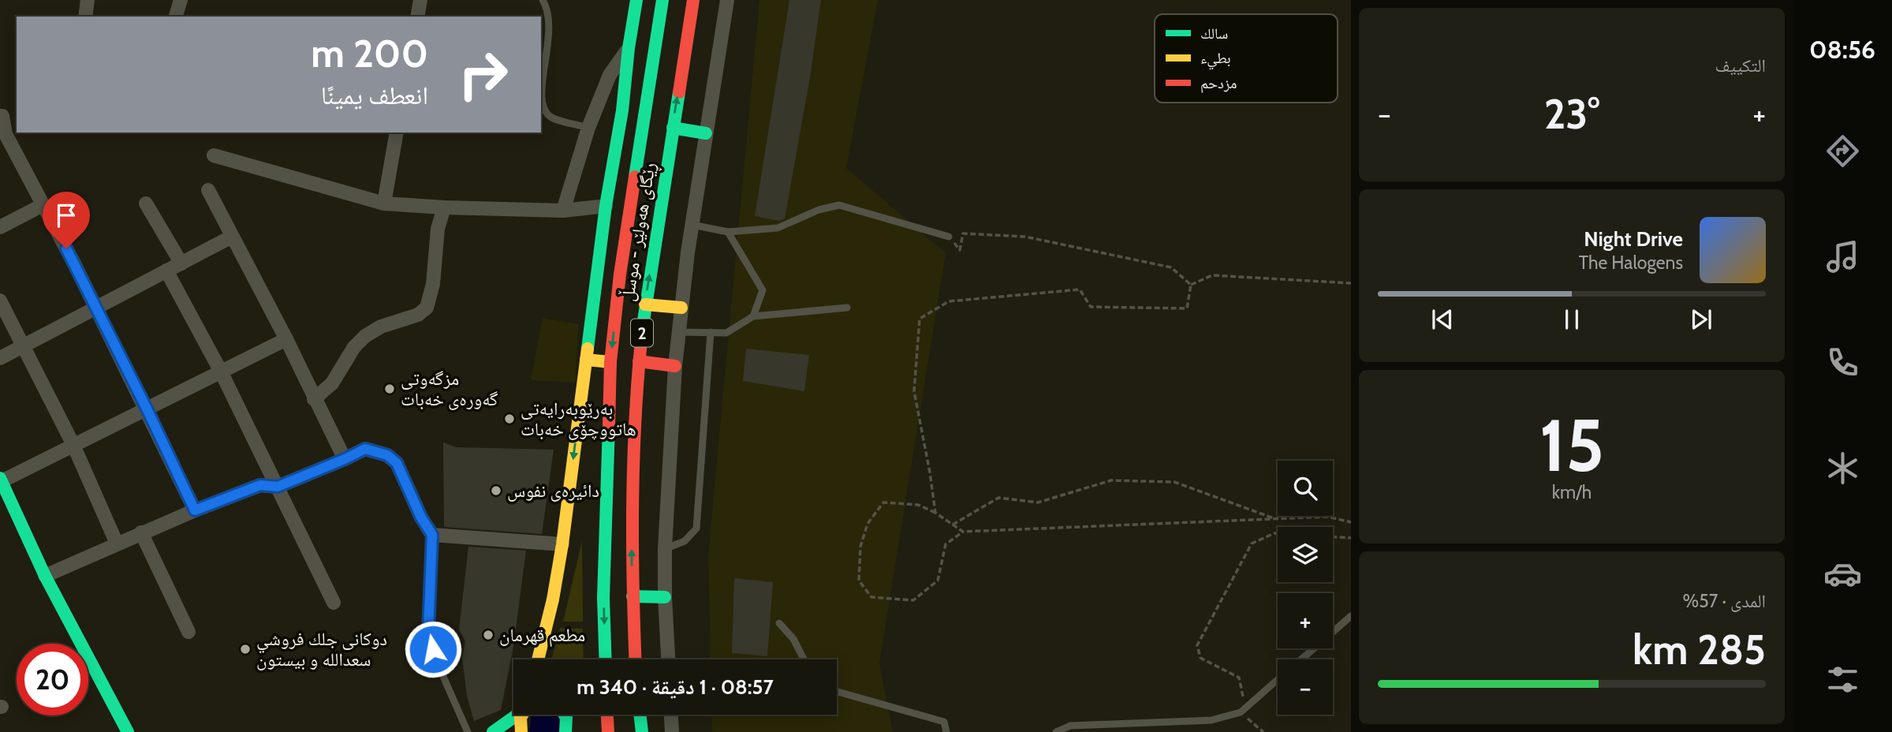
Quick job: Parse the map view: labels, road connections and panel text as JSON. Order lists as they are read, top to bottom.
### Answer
{
  "streets": {
    "main road": ["ڕێگای هەولێر - موسڵ", "2"]
  },
  "places": [
    "مزگەوتى گەورەى خەبات",
    "به‌رێوبه‌رایه‌تی هاتووچۆی خه‌بات",
    "دائیرەی نفوس",
    "مطعم قهرمان",
    "دوكانى جلك فروشي سعدالله و بيستون"
  ],
  "legend": ["سالك", "بطيء", "مزدحم"],
  "page": {
    "tabs": "08:56",
    "tile": [
      "التكييف",
      ["15", "km/h"],
      ["المدى · 57%", "285 km"]
    ],
    "turn": ["200 m", "انعطف يمينًا"],
    "heat": ["−", "23°", "+"],
    "song": ["Night Drive", "The Halogens"],
    "map_buttons": ["+", "−"],
    "limit": "20",
    "trip": "08:57 · 1 دقيقة · 340 m"
  }
}
